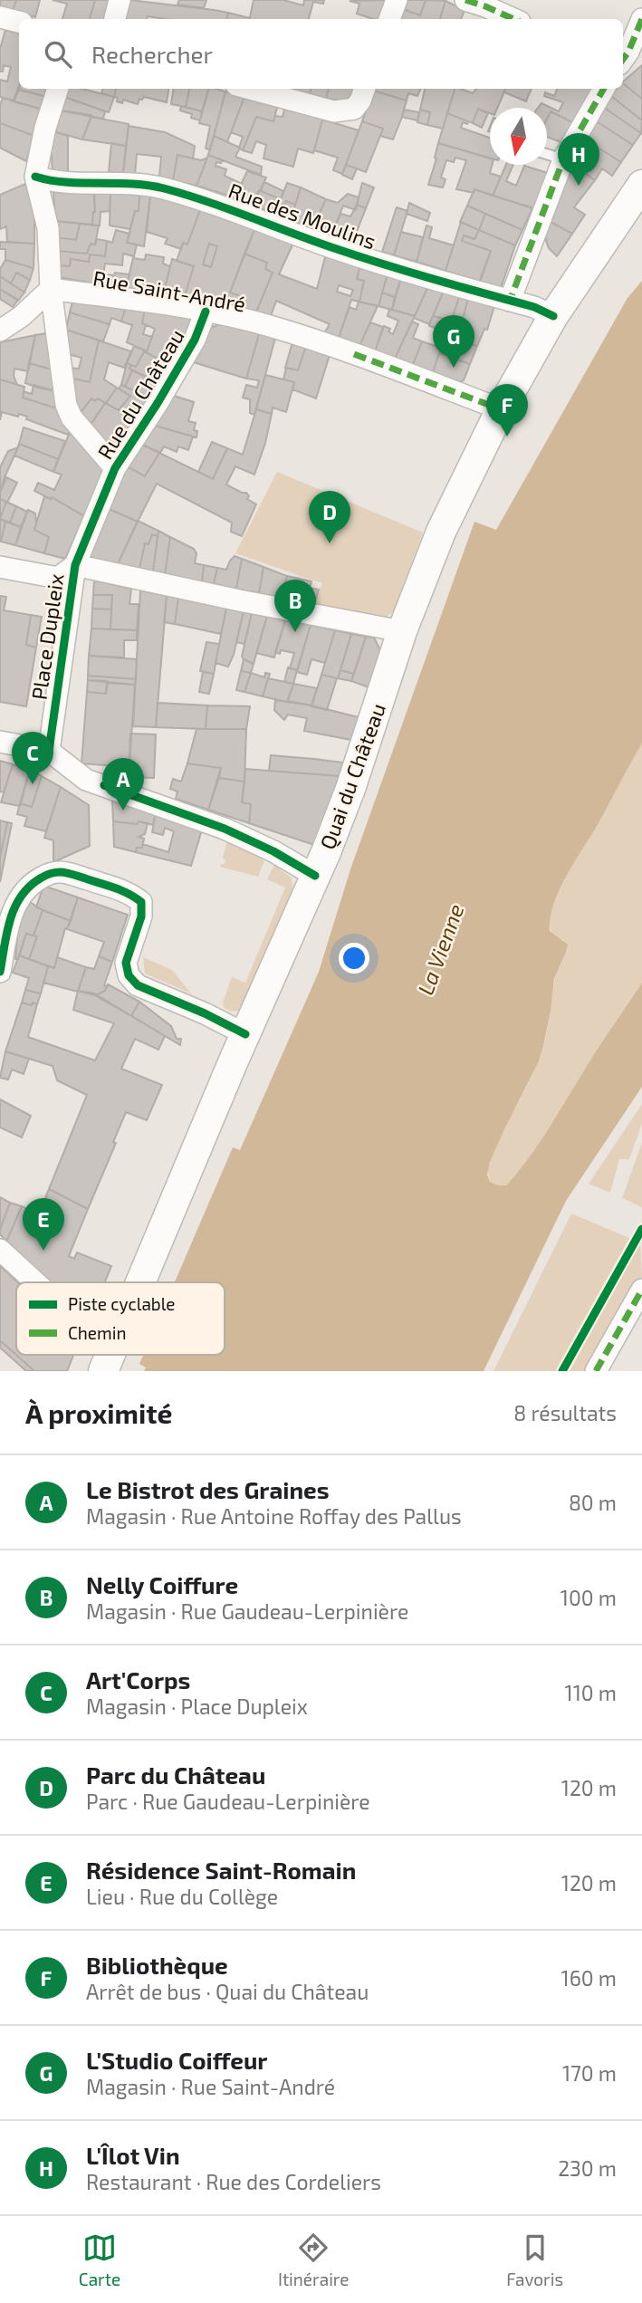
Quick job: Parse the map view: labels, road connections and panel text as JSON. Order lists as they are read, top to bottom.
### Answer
{
  "streets": {
    "main road": ["Quai du Château"],
    "street": [
      "Rue des Moulins",
      "Rue Saint-André",
      "Rue du Château",
      "Place Dupleix"
    ]
  },
  "crossings": [
    ["Rue des Moulins", "Quai du Château"],
    ["Rue Saint-André", "Rue du Château"],
    ["Rue Saint-André", "Quai du Château"],
    ["Rue du Château", "Place Dupleix"]
  ],
  "water": ["La Vienne"],
  "legend": ["Piste cyclable", "Chemin"],
  "north": "bottom",
  "page": {
    "search": "Rechercher",
    "pins": [
      "H",
      "G",
      "F",
      "D",
      "B",
      "C",
      "A",
      "E"
    ],
    "heading": ["À proximité", "8 résultats"],
    "list": [
      {
        "mark": "A",
        "name": "Le Bistrot des Graines",
        "note": "Magasin · Rue Antoine Roffay des Pallus",
        "value": "80 m"
      },
      {
        "mark": "B",
        "name": "Nelly Coiffure",
        "note": "Magasin · Rue Gaudeau-Lerpinière",
        "value": "100 m"
      },
      {
        "mark": "C",
        "name": "Art'Corps",
        "note": "Magasin · Place Dupleix",
        "value": "110 m"
      },
      {
        "mark": "D",
        "name": "Parc du Château",
        "note": "Parc · Rue Gaudeau-Lerpinière",
        "value": "120 m"
      },
      {
        "mark": "E",
        "name": "Résidence Saint-Romain",
        "note": "Lieu · Rue du Collège",
        "value": "120 m"
      },
      {
        "mark": "F",
        "name": "Bibliothèque",
        "note": "Arrêt de bus · Quai du Château",
        "value": "160 m"
      },
      {
        "mark": "G",
        "name": "L'Studio Coiffeur",
        "note": "Magasin · Rue Saint-André",
        "value": "170 m"
      },
      {
        "mark": "H",
        "name": "L'Îlot Vin",
        "note": "Restaurant · Rue des Cordeliers",
        "value": "230 m"
      }
    ],
    "nav": ["Carte", "Itinéraire", "Favoris"]
  }
}
